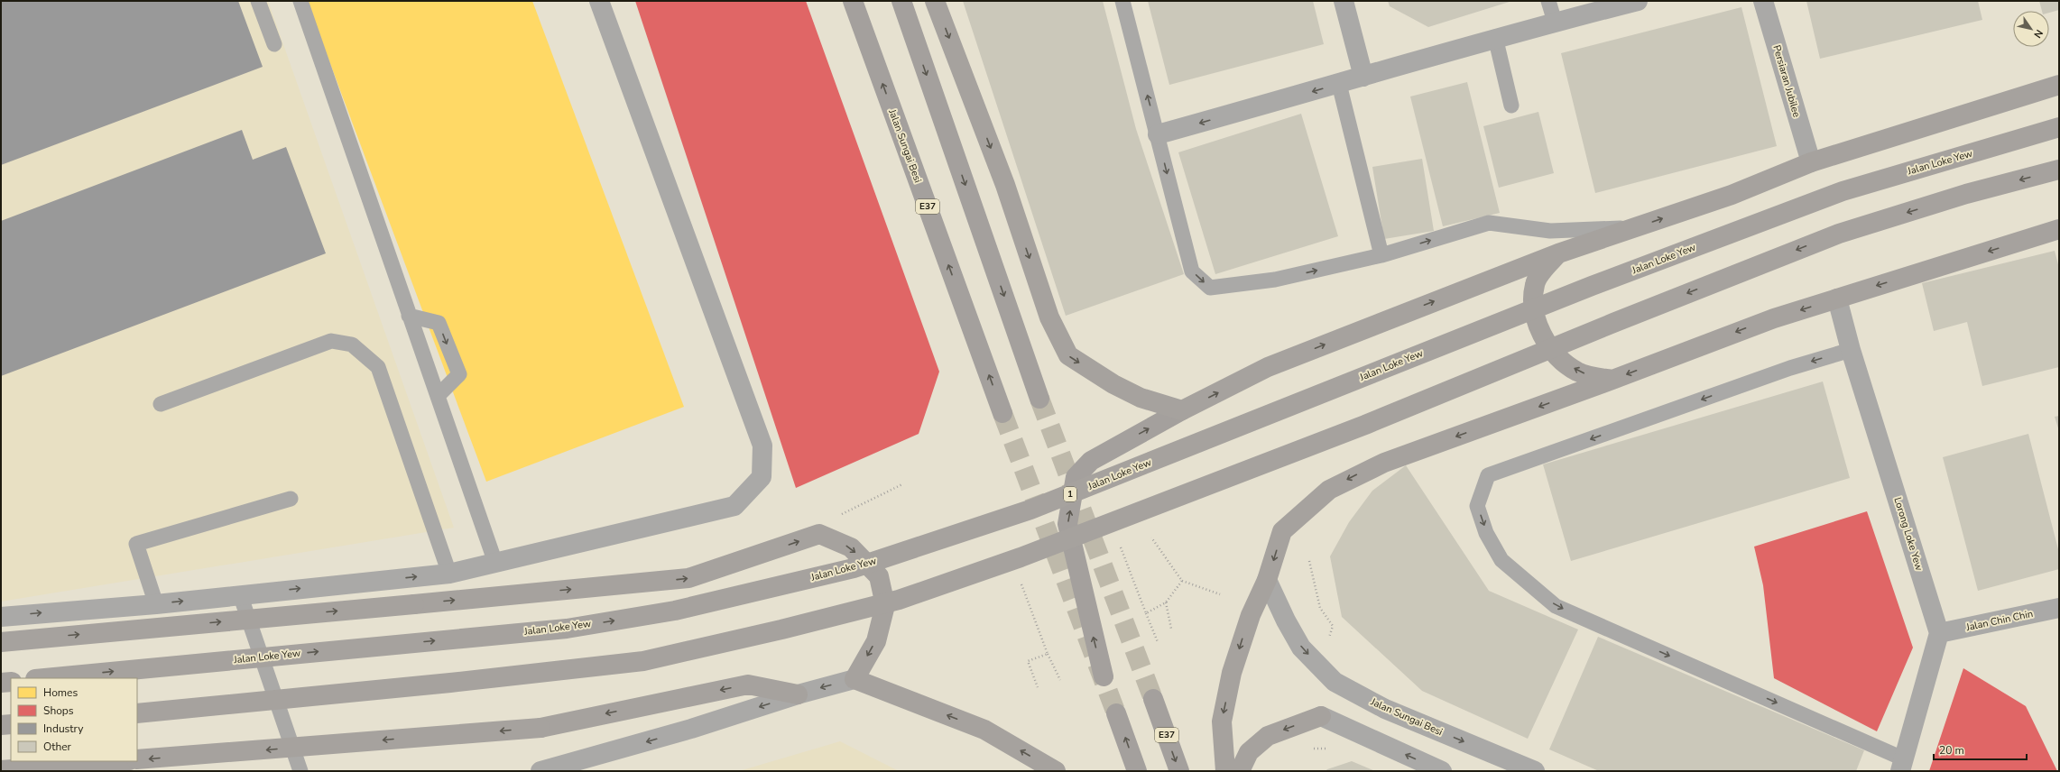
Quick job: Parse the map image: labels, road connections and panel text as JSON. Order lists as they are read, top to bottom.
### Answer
{
  "streets": {
    "highway": ["Jalan Loke Yew", "1"],
    "main road": ["Jalan Sungai Besi", "E37"],
    "street": ["Persiaran Jubilee", "Lorong Loke Yew", "Jalan Chin Chin"]
  },
  "crossings": [
    ["Lorong Loke Yew", "Jalan Chin Chin"]
  ],
  "legend": [
    "Homes",
    "Shops",
    "Industry",
    "Other"
  ],
  "scale_bar": "20 m",
  "north": "bottom right"
}
